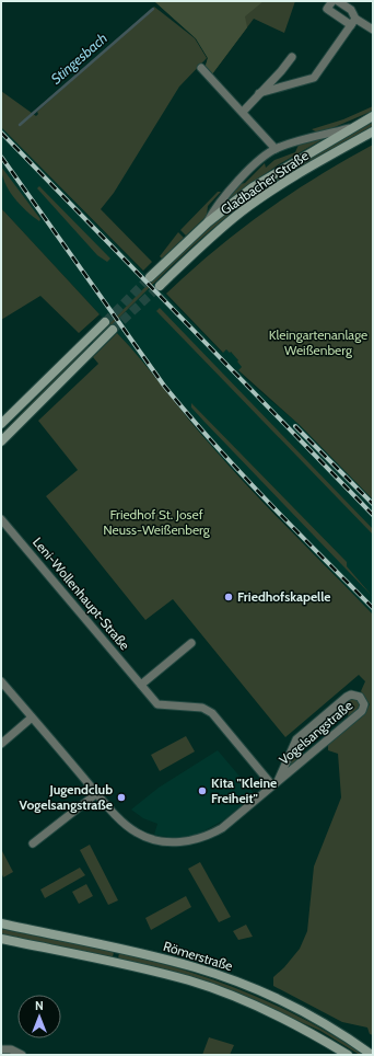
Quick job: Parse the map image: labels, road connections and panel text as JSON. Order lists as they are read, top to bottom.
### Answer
{
  "streets": {
    "main road": ["Gladbacher Straße", "Römerstraße"],
    "street": ["Leni-Wollenhaupt-Straße", "Vogelsangstraße"]
  },
  "crossings": [
    ["Leni-Wollenhaupt-Straße", "Vogelsangstraße"]
  ],
  "water": ["Stingesbach"],
  "parks": ["Kleingartenanlage Weißenberg", "Friedhof St. Josef Neuss-Weißenberg"],
  "places": ["Friedhofskapelle", "Kita \"Kleine Freiheit\"", "Jugendclub Vogelsangstraße"],
  "north": "top"
}
